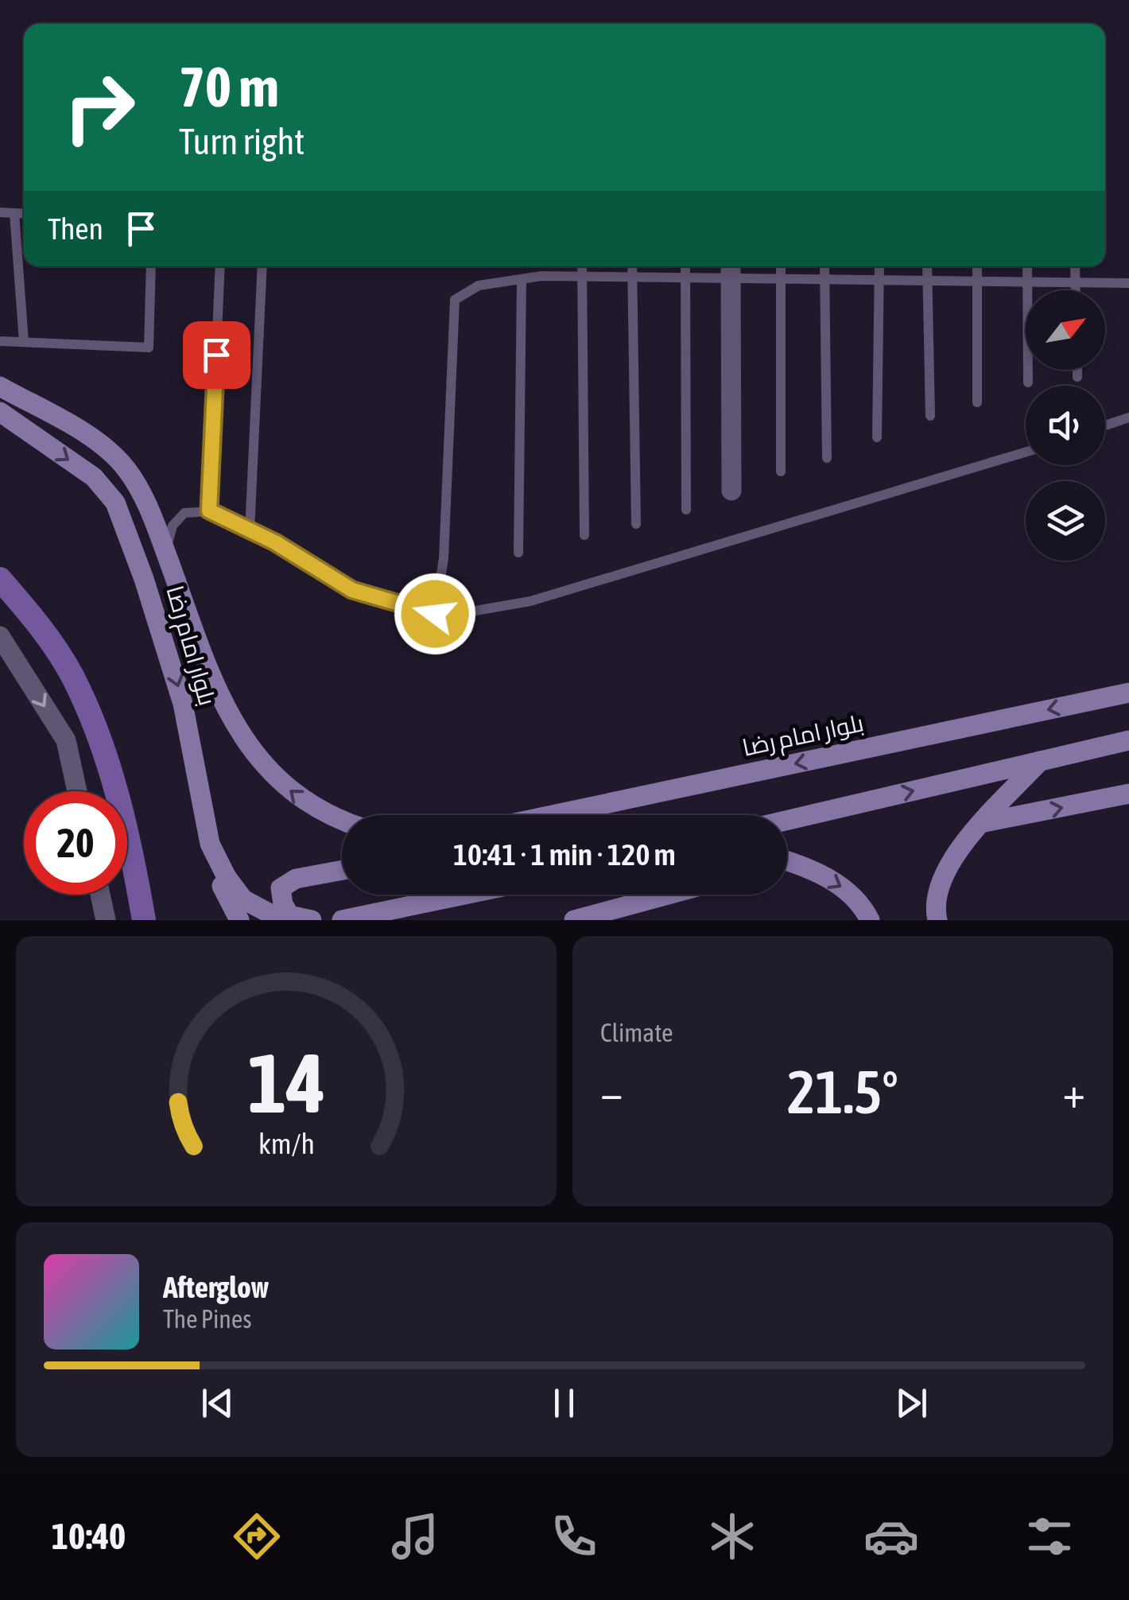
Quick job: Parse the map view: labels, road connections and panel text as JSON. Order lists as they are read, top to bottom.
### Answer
{
  "streets": {
    "street": ["بلوار امام رضا"]
  },
  "north": "top right",
  "page": {
    "turn": ["70 m", "Turn right"],
    "then": "Then",
    "limit": "20",
    "trip": "10:41 · 1 min · 120 m",
    "tile": "Climate",
    "heat": ["−", "21.5°", "+"],
    "song": ["Afterglow", "The Pines"],
    "tabs": "10:40",
    "gauge": ["14", "km/h"]
  }
}
